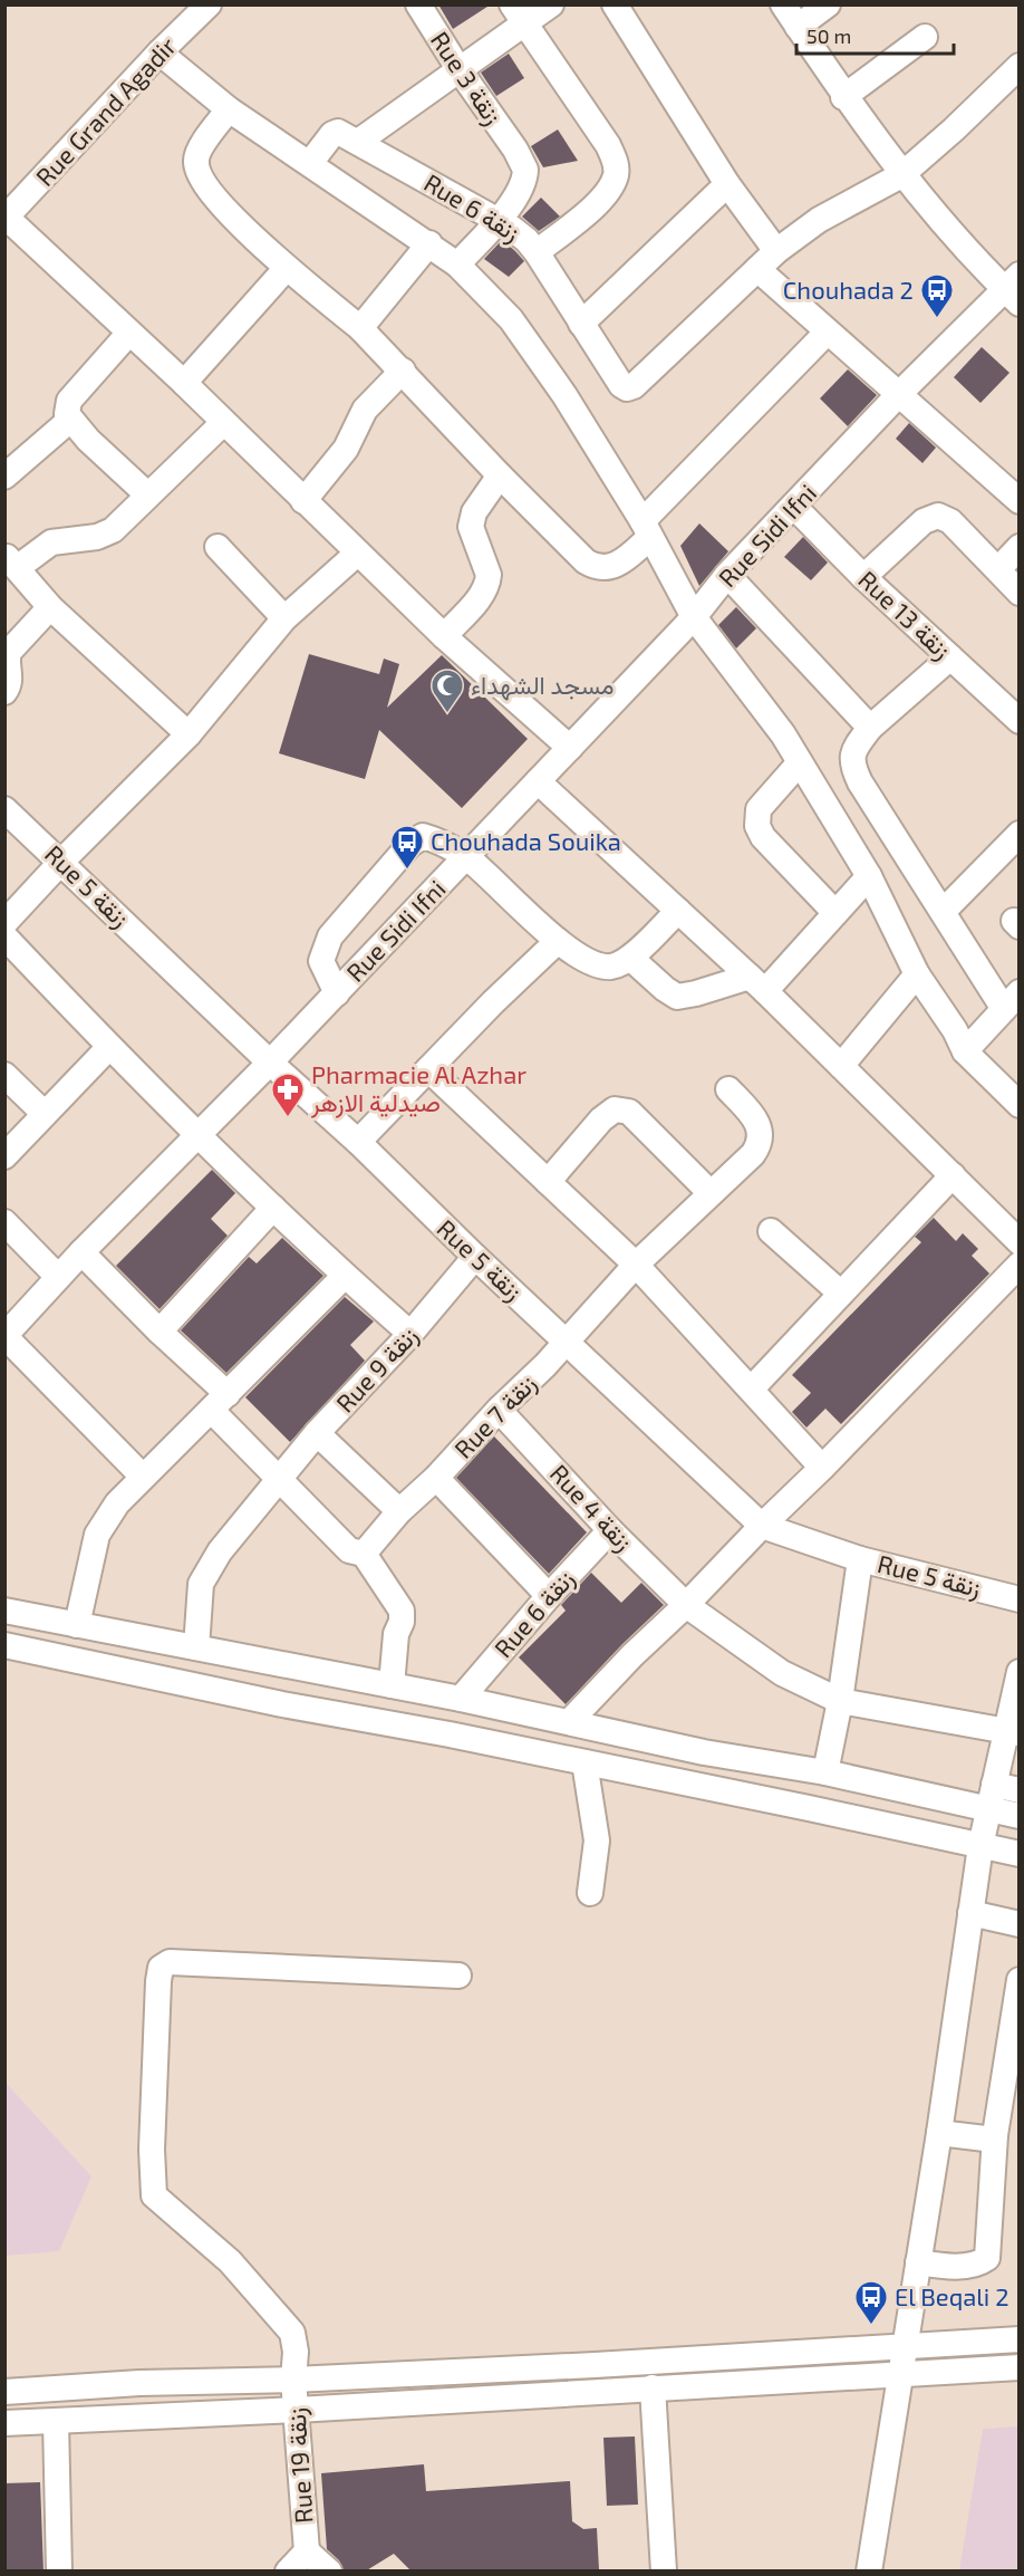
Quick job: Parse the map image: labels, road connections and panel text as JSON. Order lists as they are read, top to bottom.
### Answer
{
  "streets": {
    "street": [
      "Rue 3 زنقة",
      "Rue Grand Agadir",
      "Rue 6 زنقة",
      "Rue Sidi Ifni",
      "Rue 13 زنقة",
      "Rue 5 زنقة",
      "Rue 9 زنقة",
      "Rue 7 زنقة",
      "Rue 4 زنقة",
      "Rue 19 زنقة"
    ]
  },
  "crossings": [
    ["Rue 3 زنقة", "Rue 6 زنقة"],
    ["Rue 6 زنقة", "Rue 4 زنقة"],
    ["Rue Sidi Ifni", "Rue 13 زنقة"],
    ["Rue Sidi Ifni", "Rue 5 زنقة"],
    ["Rue 5 زنقة", "Rue 9 زنقة"],
    ["Rue 5 زنقة", "Rue 7 زنقة"],
    ["Rue 7 زنقة", "Rue 4 زنقة"]
  ],
  "places": {
    "bus stop": ["Chouhada 2", "Chouhada Souika", "El Beqali 2"],
    "mosque": ["مسجد الشهداء"],
    "pharmacy": ["Pharmacie Al Azhar صيدلية الازهر"]
  },
  "scale_bar": "50 m"
}
